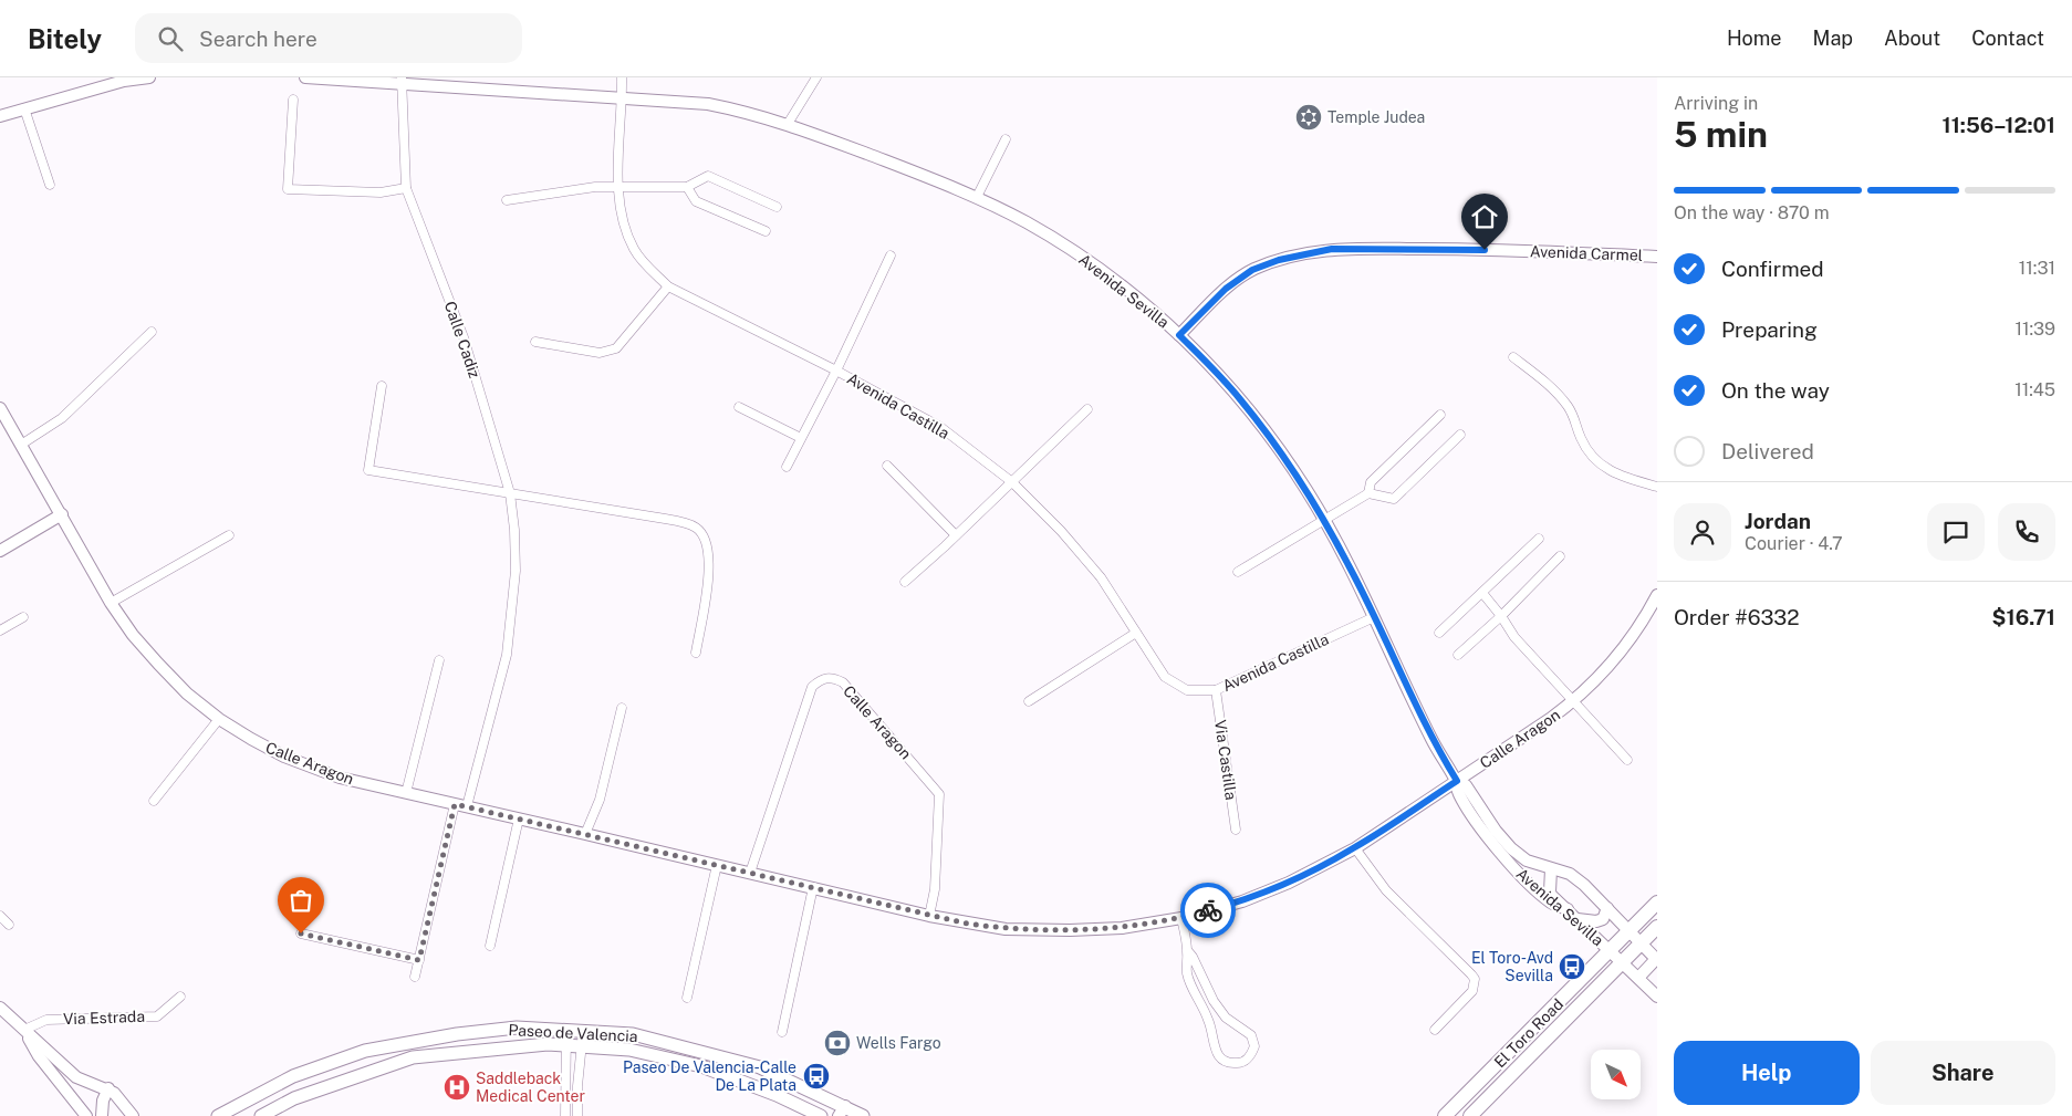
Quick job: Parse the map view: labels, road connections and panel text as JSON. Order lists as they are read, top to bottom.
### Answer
{
  "streets": {
    "main road": ["Paseo de Valencia", "El Toro Road"],
    "street": [
      "Avenida Carmel",
      "Avenida Sevilla",
      "Calle Cadiz",
      "Avenida Castilla",
      "Calle Aragon",
      "Via Castilla",
      "Via Estrada"
    ]
  },
  "crossings": [
    ["Avenida Carmel", "Avenida Sevilla"],
    ["Avenida Sevilla", "Calle Cadiz"],
    ["Avenida Sevilla", "Avenida Castilla"],
    ["Avenida Sevilla", "Calle Aragon"],
    ["Avenida Sevilla", "El Toro Road"],
    ["Calle Cadiz", "Calle Aragon"],
    ["Avenida Castilla", "Via Castilla"]
  ],
  "places": {
    "synagogue": ["Temple Judea"],
    "bus stop": ["El Toro-Avd Sevilla", "Paseo De Valencia-Calle De La Plata"],
    "bank": ["Wells Fargo"],
    "hospital": ["Saddleback Medical Center"]
  },
  "north": "bottom right",
  "page": {
    "header": "Bitely",
    "search": "Search here",
    "nav": [
      "Home",
      "Map",
      "About",
      "Contact"
    ],
    "heading": ["5 min", "Arriving in", "11:56–12:01"],
    "panel": [
      "Jordan",
      "Courier · 4.7",
      "Order #6332",
      "$16.71"
    ],
    "bar": "On the way · 870 m",
    "list": [
      ["Confirmed", "11:31"],
      ["Preparing", "11:39"],
      ["On the way", "11:45"],
      "Delivered"
    ],
    "buttons": ["Help", "Share"]
  }
}
